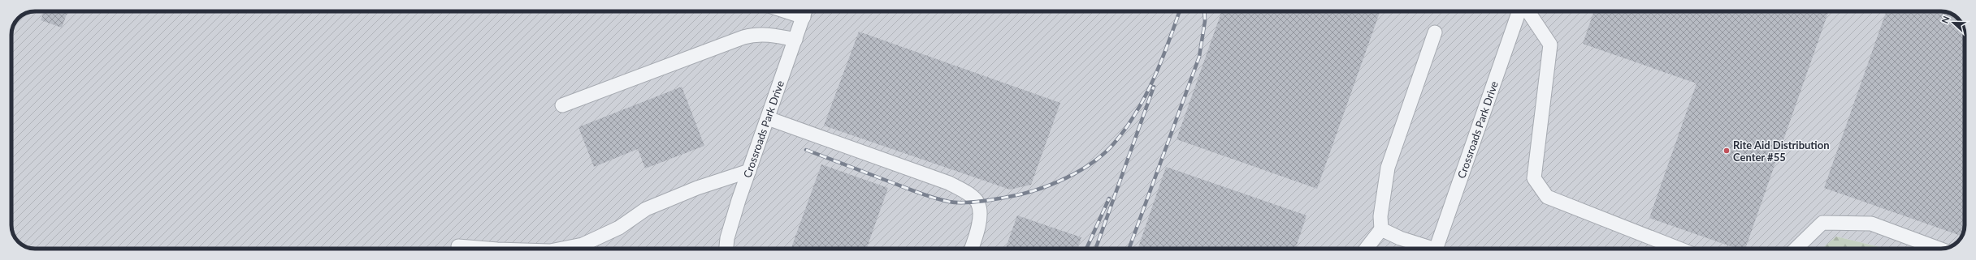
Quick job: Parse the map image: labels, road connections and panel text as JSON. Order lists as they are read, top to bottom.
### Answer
{
  "streets": {
    "street": ["Crossroads Park Drive"]
  },
  "places": ["Rite Aid Distribution Center #55"],
  "north": "left"
}
